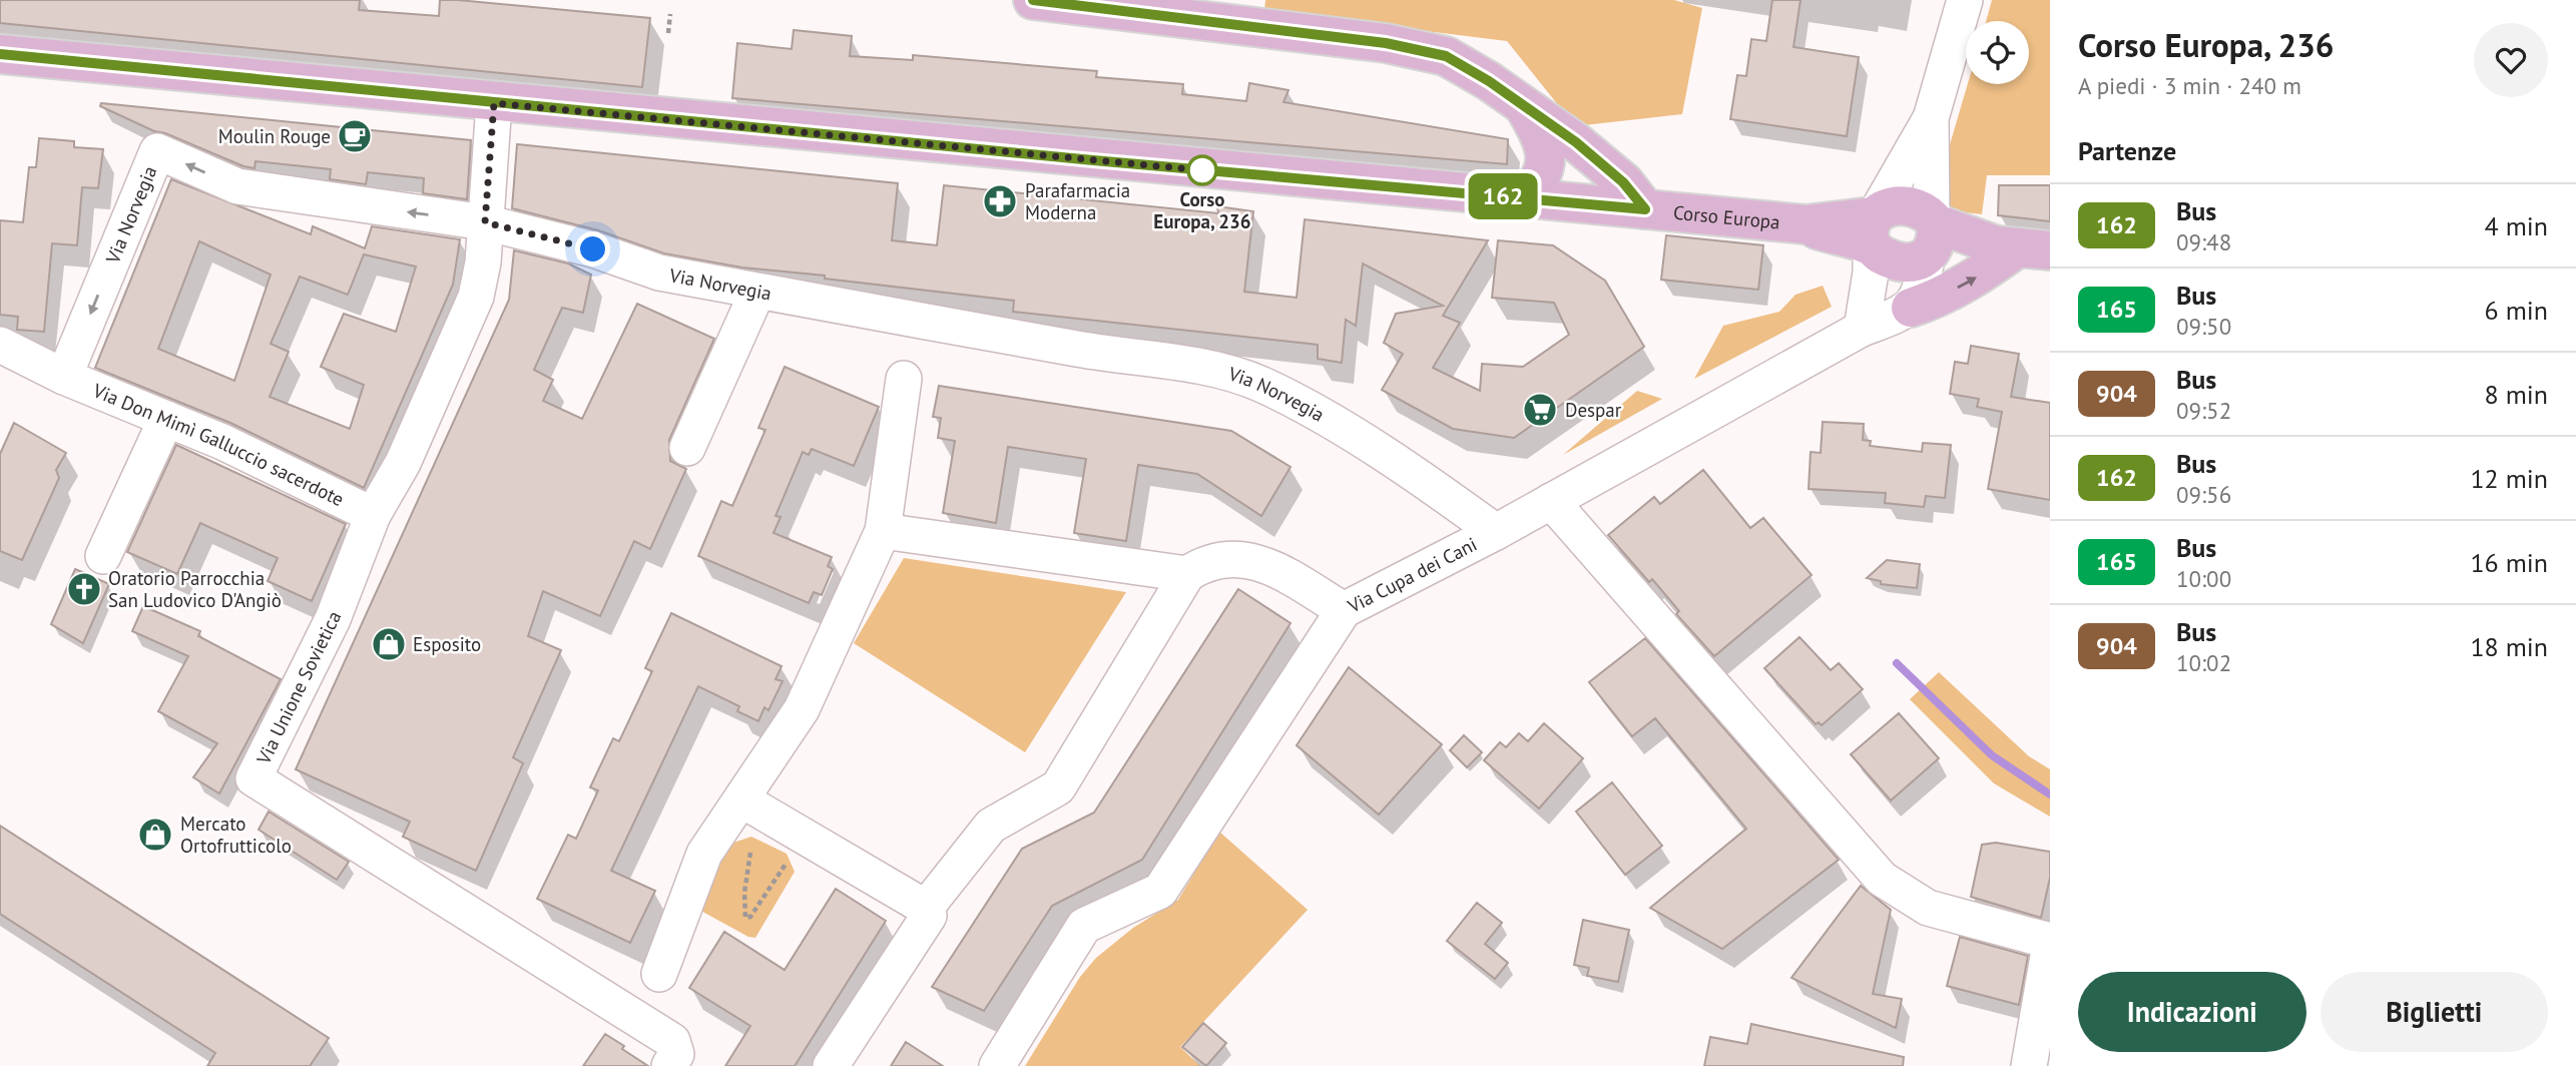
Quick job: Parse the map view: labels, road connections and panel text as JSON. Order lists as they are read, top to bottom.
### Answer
{
  "streets": {
    "main road": ["Corso Europa"],
    "street": [
      "Via Norvegia",
      "Via Don Mimì Galluccio sacerdote",
      "Via Cupa dei Cani",
      "Via Unione Sovietica"
    ]
  },
  "crossings": [
    ["Via Norvegia", "Via Don Mimì Galluccio sacerdote"],
    ["Via Norvegia", "Via Cupa dei Cani"],
    ["Via Norvegia", "Via Unione Sovietica"],
    ["Corso Europa", "Via Unione Sovietica"],
    ["Via Don Mimì Galluccio sacerdote", "Via Unione Sovietica"]
  ],
  "places": {
    "cafe": ["Moulin Rouge"],
    "other": ["Corso Europa, 236"],
    "pharmacy": ["Parafarmacia Moderna"],
    "supermarket": ["Despar"],
    "church": ["Oratorio Parrocchia San Ludovico D'Angiò"],
    "shop": ["Esposito", "Mercato Ortofrutticolo"]
  },
  "lines": ["bus line 162"],
  "page": {
    "on_map": "162",
    "heading": [
      ["Corso Europa, 236", "A piedi · 3 min · 240 m"],
      "Partenze"
    ],
    "list": [
      {
        "mark": "162",
        "name": "Bus",
        "note": "09:48",
        "value": "4 min"
      },
      {
        "mark": "165",
        "name": "Bus",
        "note": "09:50",
        "value": "6 min"
      },
      {
        "mark": "904",
        "name": "Bus",
        "note": "09:52",
        "value": "8 min"
      },
      {
        "mark": "162",
        "name": "Bus",
        "note": "09:56",
        "value": "12 min"
      },
      {
        "mark": "165",
        "name": "Bus",
        "note": "10:00",
        "value": "16 min"
      },
      {
        "mark": "904",
        "name": "Bus",
        "note": "10:02",
        "value": "18 min"
      }
    ],
    "buttons": ["Indicazioni", "Biglietti"]
  }
}
